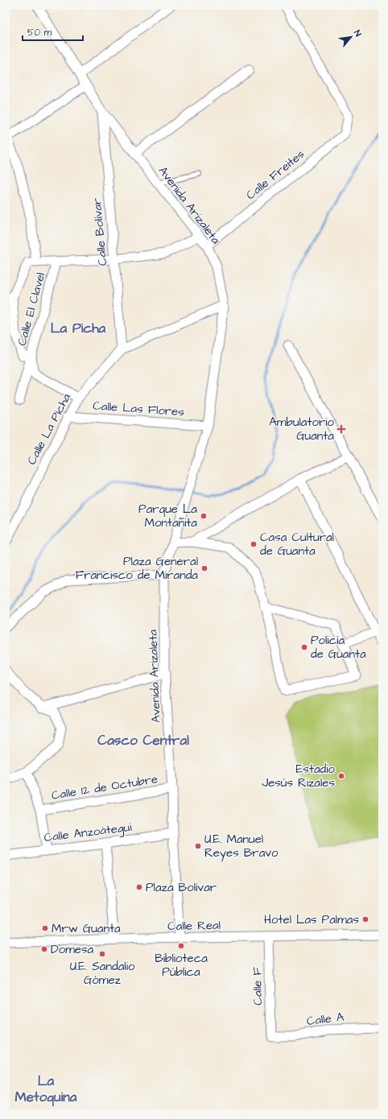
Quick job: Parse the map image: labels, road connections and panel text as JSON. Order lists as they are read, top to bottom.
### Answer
{
  "streets": {
    "street": [
      "Calle Freites",
      "Avenida Arizaleta",
      "Calle Bolívar",
      "Calle El Clavel",
      "Calle Las Flores",
      "Calle La Picha",
      "Calle 12 de Octubre",
      "Calle Anzoátegui",
      "Calle Real",
      "Calle F",
      "Calle A"
    ]
  },
  "crossings": [
    ["Calle Freites", "Avenida Arizaleta"],
    ["Avenida Arizaleta", "Calle Bolívar"],
    ["Avenida Arizaleta", "Calle Las Flores"],
    ["Avenida Arizaleta", "Calle La Picha"],
    ["Avenida Arizaleta", "Calle 12 de Octubre"],
    ["Avenida Arizaleta", "Calle Anzoátegui"],
    ["Avenida Arizaleta", "Calle Real"],
    ["Calle Bolívar", "Calle La Picha"],
    ["Calle Las Flores", "Calle La Picha"],
    ["Calle Real", "Calle F"],
    ["Calle F", "Calle A"]
  ],
  "districts": ["La Picha", "Casco Central", "La Metoquina"],
  "places": {
    "health": ["Ambulatorio Guanta"],
    "other": [
      "Parque La Montañita",
      "Casa Cultural de Guanta",
      "Plaza General Francisco de Miranda",
      "Policía de Guanta",
      "Estadio Jesús Rizales",
      "U.E. Manuel Reyes Bravo",
      "Plaza Bolívar",
      "Hotel Las Palmas",
      "Mrw Guanta",
      "Biblioteca Pública",
      "Domesa",
      "U.E. Sandalio Gómez"
    ]
  },
  "scale_bar": "50 m",
  "north": "top right"
}
